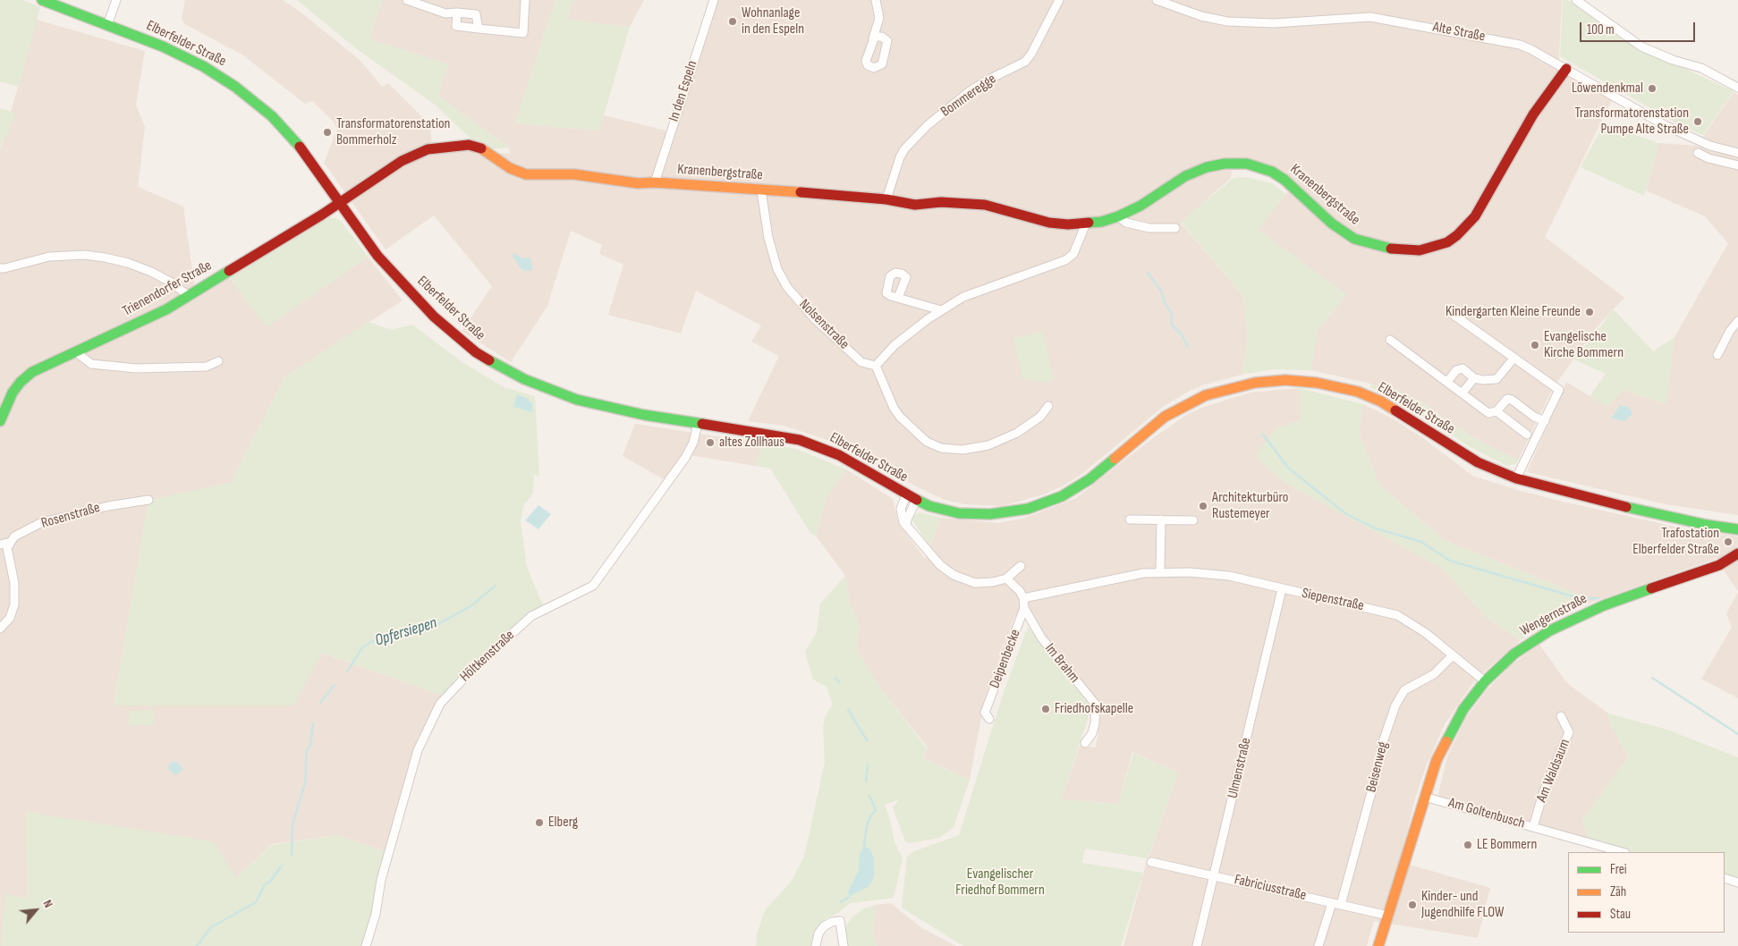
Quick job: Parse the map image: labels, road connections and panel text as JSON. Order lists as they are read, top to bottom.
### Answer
{
  "streets": {
    "main road": [
      "Elberfelder Straße",
      "Kranenbergstraße",
      "Trienendorfer Straße",
      "Wengernstraße"
    ],
    "street": [
      "Alte Straße",
      "In den Espeln",
      "Bommeregge",
      "Nolsenstraße",
      "Rosenstraße",
      "Siepenstraße",
      "Höltkenstraße",
      "Deipenbecke",
      "Im Brahm",
      "Beisenweg",
      "Ulmenstraße",
      "Am Waldsaum",
      "Am Goltenbusch",
      "Fabriciusstraße"
    ]
  },
  "crossings": [
    ["Alte Straße", "Kranenbergstraße"],
    ["Elberfelder Straße", "Kranenbergstraße"],
    ["Elberfelder Straße", "Trienendorfer Straße"],
    ["Elberfelder Straße", "Höltkenstraße"],
    ["In den Espeln", "Kranenbergstraße"],
    ["Bommeregge", "Kranenbergstraße"],
    ["Kranenbergstraße", "Trienendorfer Straße"],
    ["Kranenbergstraße", "Nolsenstraße"],
    ["Siepenstraße", "Wengernstraße"],
    ["Siepenstraße", "Deipenbecke"],
    ["Siepenstraße", "Beisenweg"],
    ["Siepenstraße", "Ulmenstraße"],
    ["Wengernstraße", "Am Goltenbusch"],
    ["Wengernstraße", "Fabriciusstraße"],
    ["Deipenbecke", "Im Brahm"],
    ["Beisenweg", "Fabriciusstraße"],
    ["Ulmenstraße", "Fabriciusstraße"],
    ["Am Waldsaum", "Am Goltenbusch"]
  ],
  "water": ["Opfersiepen"],
  "parks": ["Evangelischer Friedhof Bommern"],
  "places": [
    "Wohnanlage in den Espeln",
    "Löwendenkmal",
    "Transformatorenstation Pumpe Alte Straße",
    "Transformatorenstation Bommerholz",
    "Kindergarten Kleine Freunde",
    "Evangelische Kirche Bommern",
    "altes Zollhaus",
    "Architekturbüro Rustemeyer",
    "Trafostation Elberfelder Straße",
    "Friedhofskapelle",
    "Elberg",
    "LE Bommern",
    "Kinder- und Jugendhilfe FLOW"
  ],
  "legend": ["Frei", "Zäh", "Stau"],
  "scale_bar": "100 m",
  "north": "top right"
}
